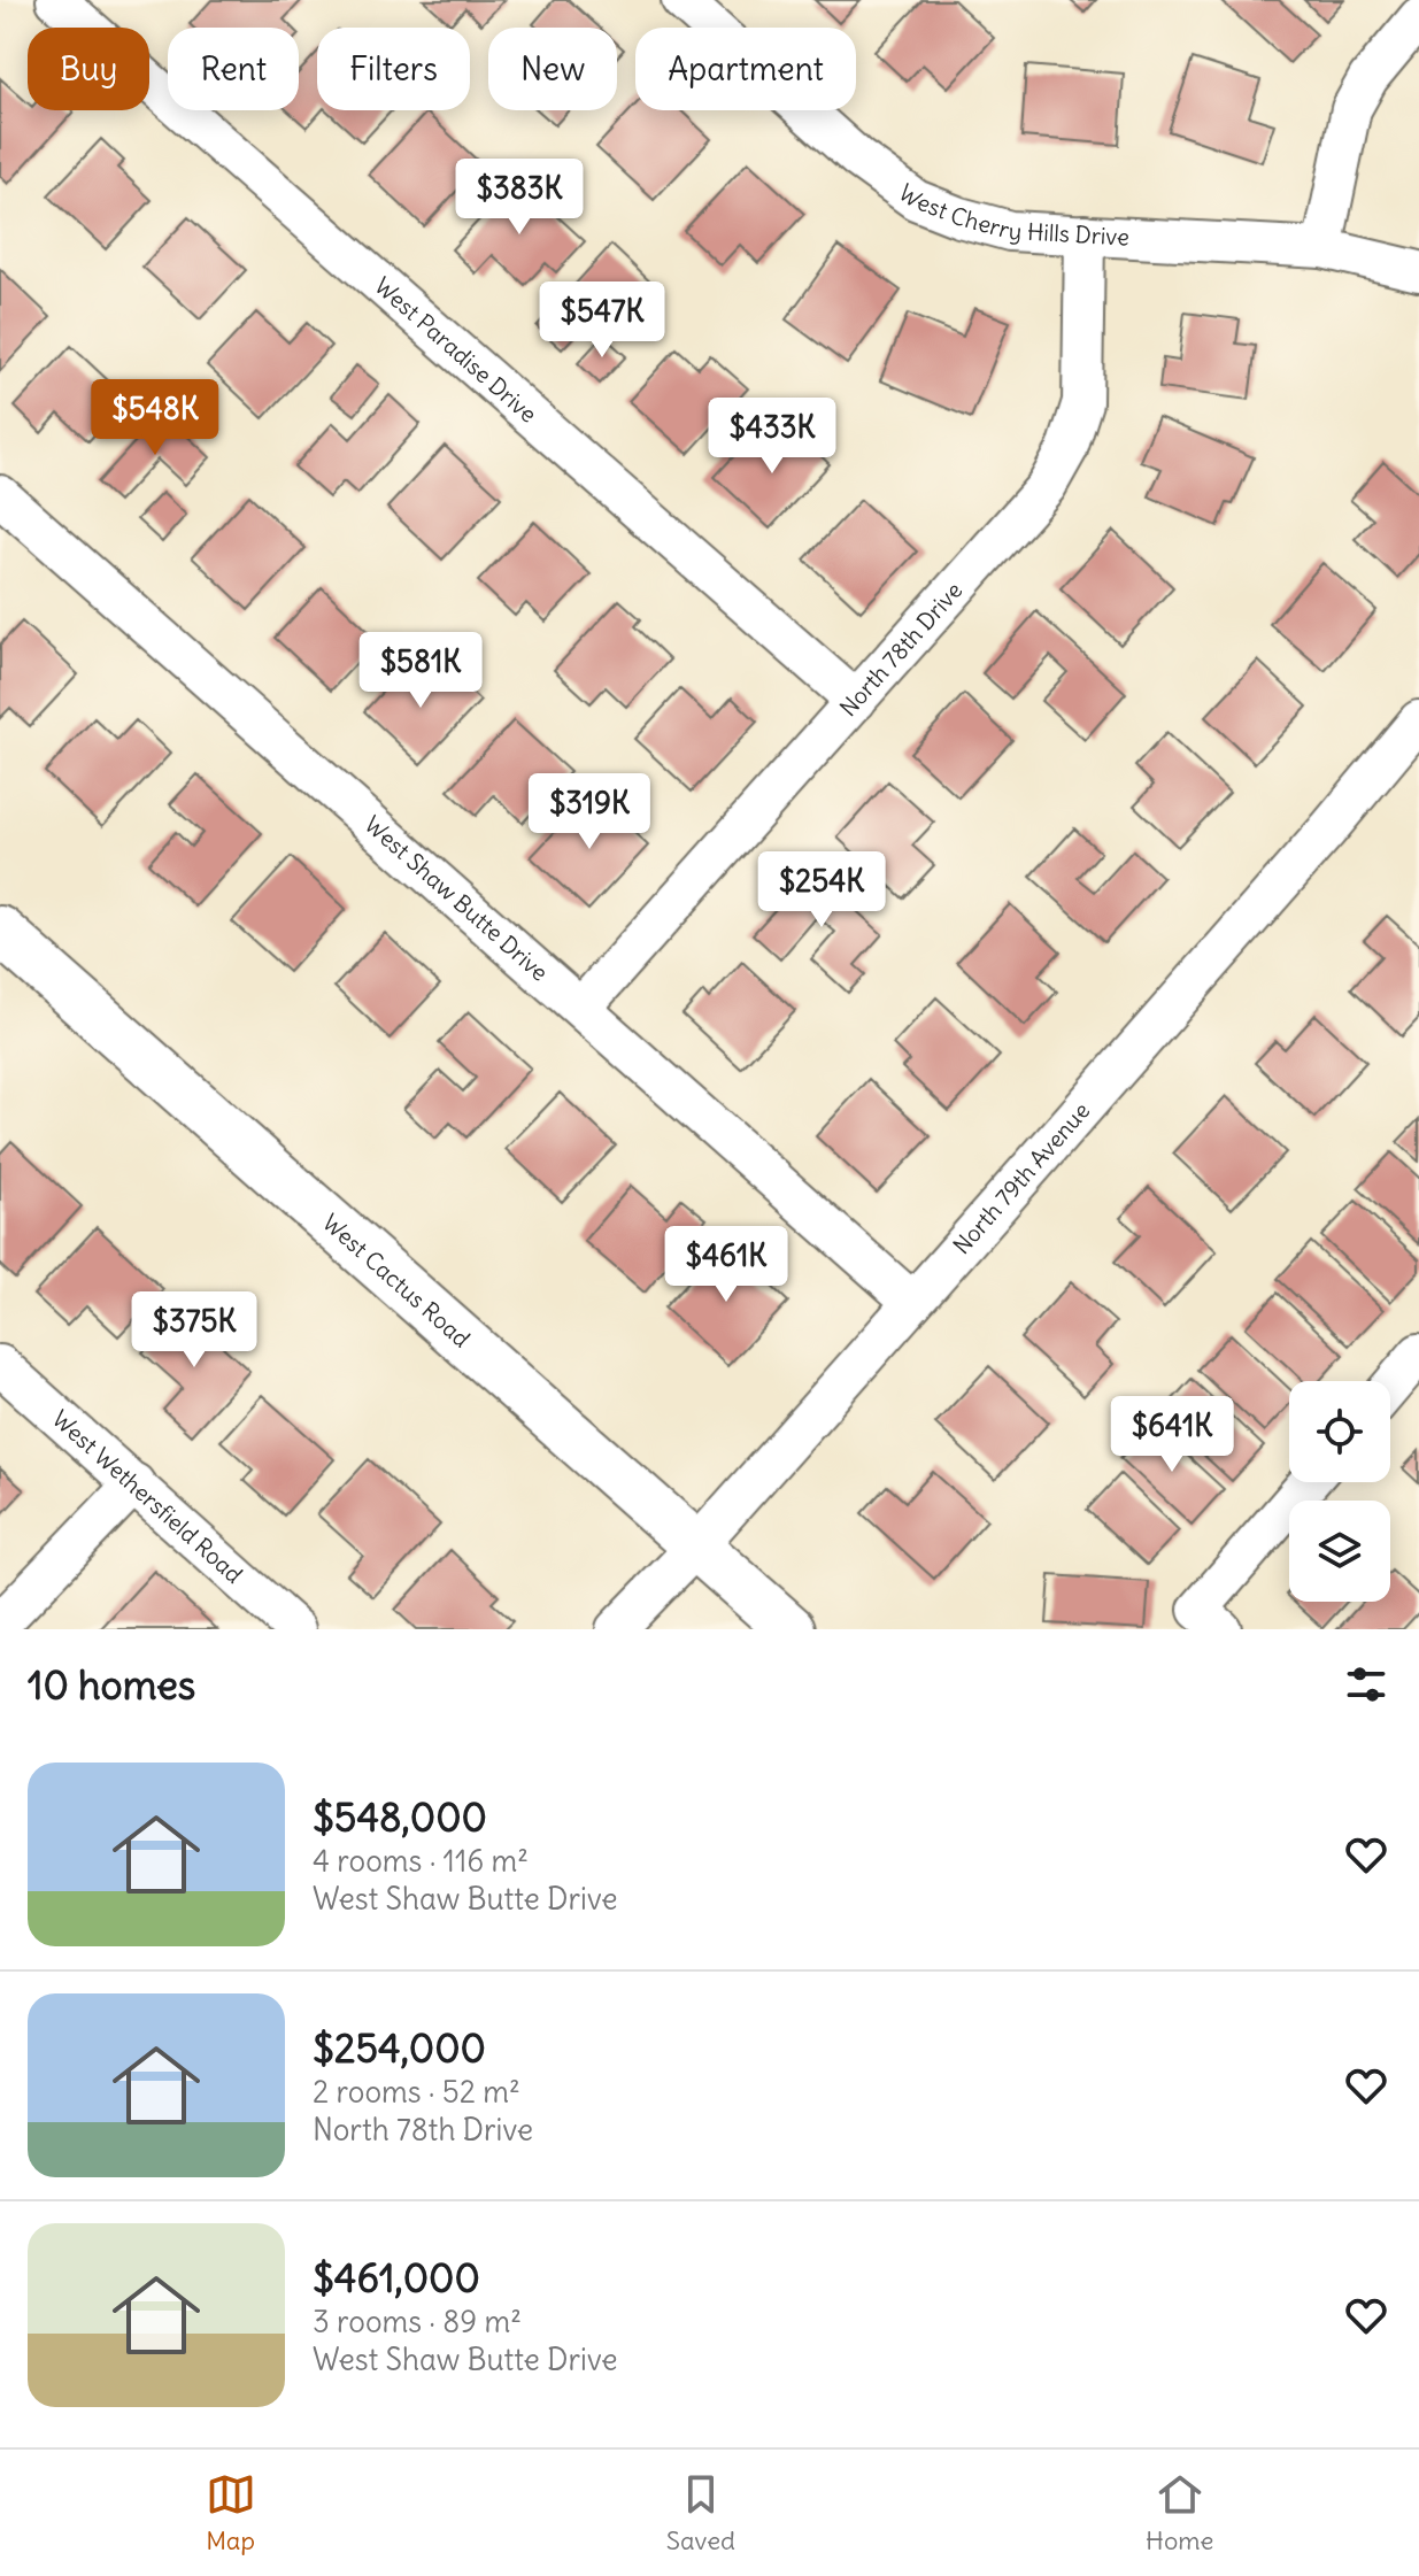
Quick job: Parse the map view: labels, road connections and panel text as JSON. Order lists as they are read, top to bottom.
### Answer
{
  "streets": {
    "main road": ["West Cactus Road"],
    "street": [
      "West Cherry Hills Drive",
      "West Paradise Drive",
      "North 78th Drive",
      "West Shaw Butte Drive",
      "North 79th Avenue",
      "West Wethersfield Road"
    ]
  },
  "crossings": [
    ["West Cherry Hills Drive", "North 78th Drive"],
    ["West Paradise Drive", "North 78th Drive"],
    ["North 78th Drive", "West Shaw Butte Drive"],
    ["West Shaw Butte Drive", "North 79th Avenue"],
    ["North 79th Avenue", "West Cactus Road"]
  ],
  "page": {
    "chip": [
      "Buy",
      "Rent",
      "Filters",
      "New",
      "Apartment"
    ],
    "price": [
      "$383K",
      "$547K",
      "$548K",
      "$433K",
      "$581K",
      "$319K",
      "$254K",
      "$461K",
      "$375K",
      "$641K"
    ],
    "heading": "10 homes",
    "list": [
      {
        "name": "$548,000",
        "note": "4 rooms · 116 m² · West Shaw Butte Drive"
      },
      {
        "name": "$254,000",
        "note": "2 rooms · 52 m² · North 78th Drive"
      },
      {
        "name": "$461,000",
        "note": "3 rooms · 89 m² · West Shaw Butte Drive"
      }
    ],
    "tabs": ["Map", "Saved", "Home"]
  }
}
